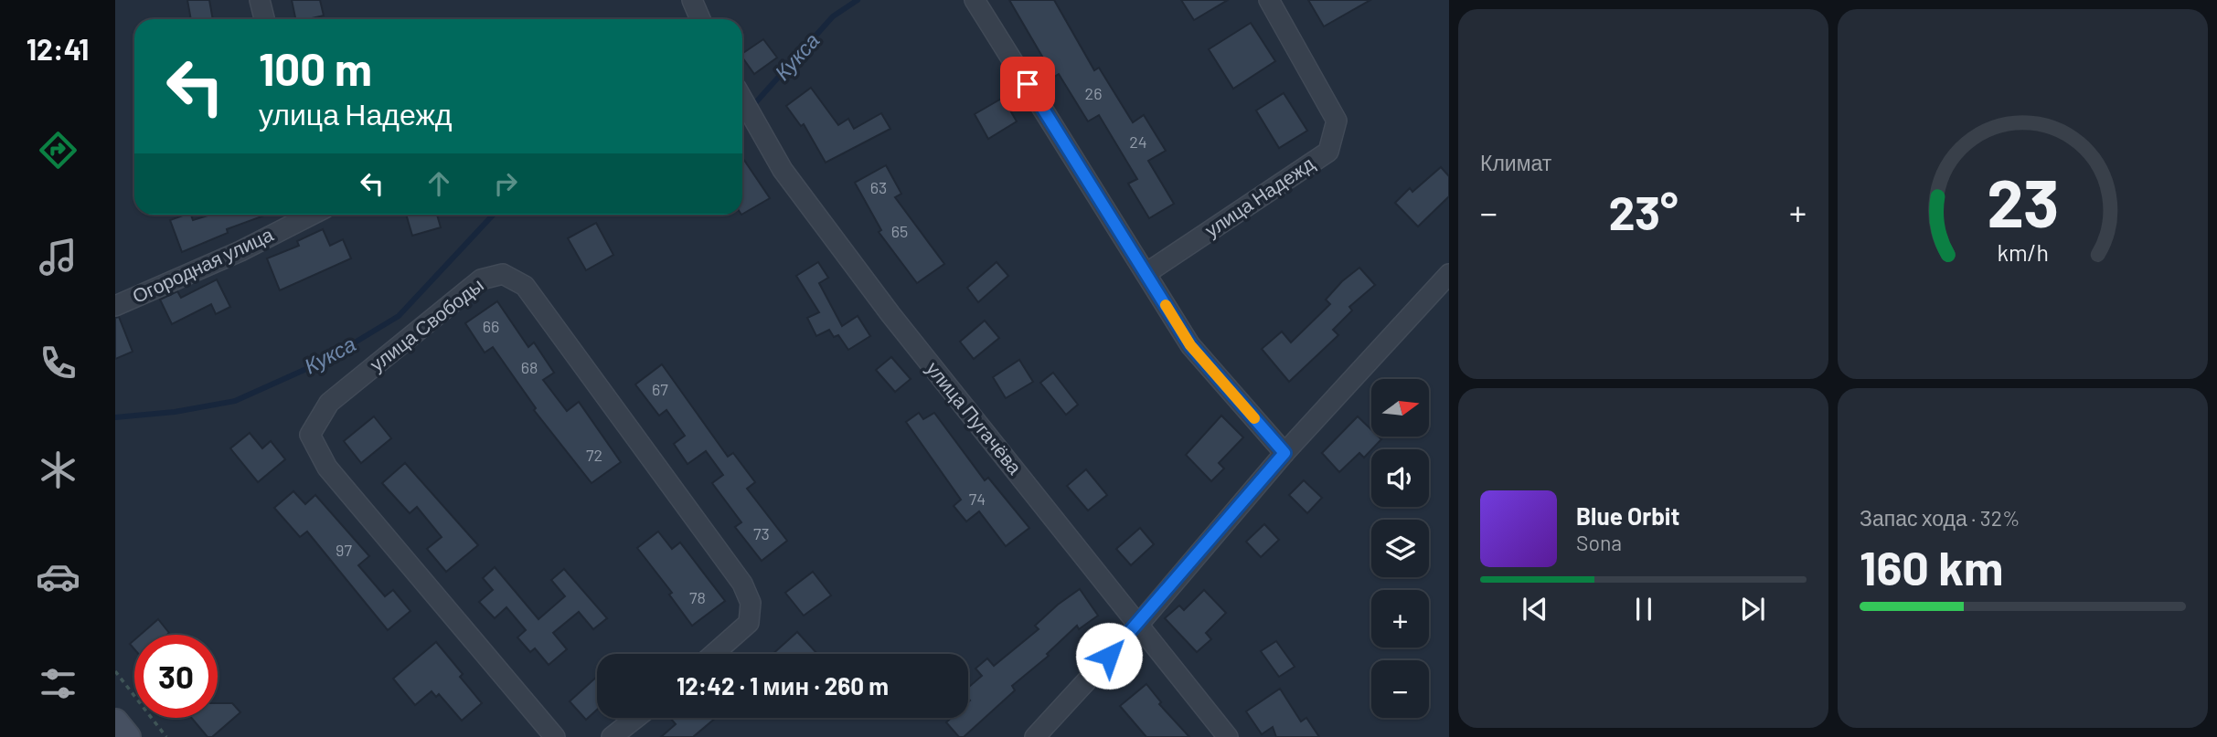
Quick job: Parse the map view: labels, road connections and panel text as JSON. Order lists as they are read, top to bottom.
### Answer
{
  "streets": {
    "street": [
      "улица Надежд",
      "Огородная улица",
      "улица Свободы",
      "улица Пугачёва"
    ]
  },
  "water": ["Кукса"],
  "house_numbers": [
    "26",
    "24",
    "63",
    "65",
    "66",
    "68",
    "67",
    "72",
    "74",
    "73",
    "97",
    "78"
  ],
  "north": "right",
  "page": {
    "tabs": "12:41",
    "tile": [
      "Климат",
      ["Запас хода · 32%", "160 km"]
    ],
    "turn": ["100 m", "улица Надежд"],
    "heat": ["−", "23°", "+"],
    "map_buttons": ["+", "−"],
    "song": ["Blue Orbit", "Sona"],
    "limit": "30",
    "trip": "12:42 · 1 мин · 260 m",
    "gauge": ["23", "km/h"]
  }
}
